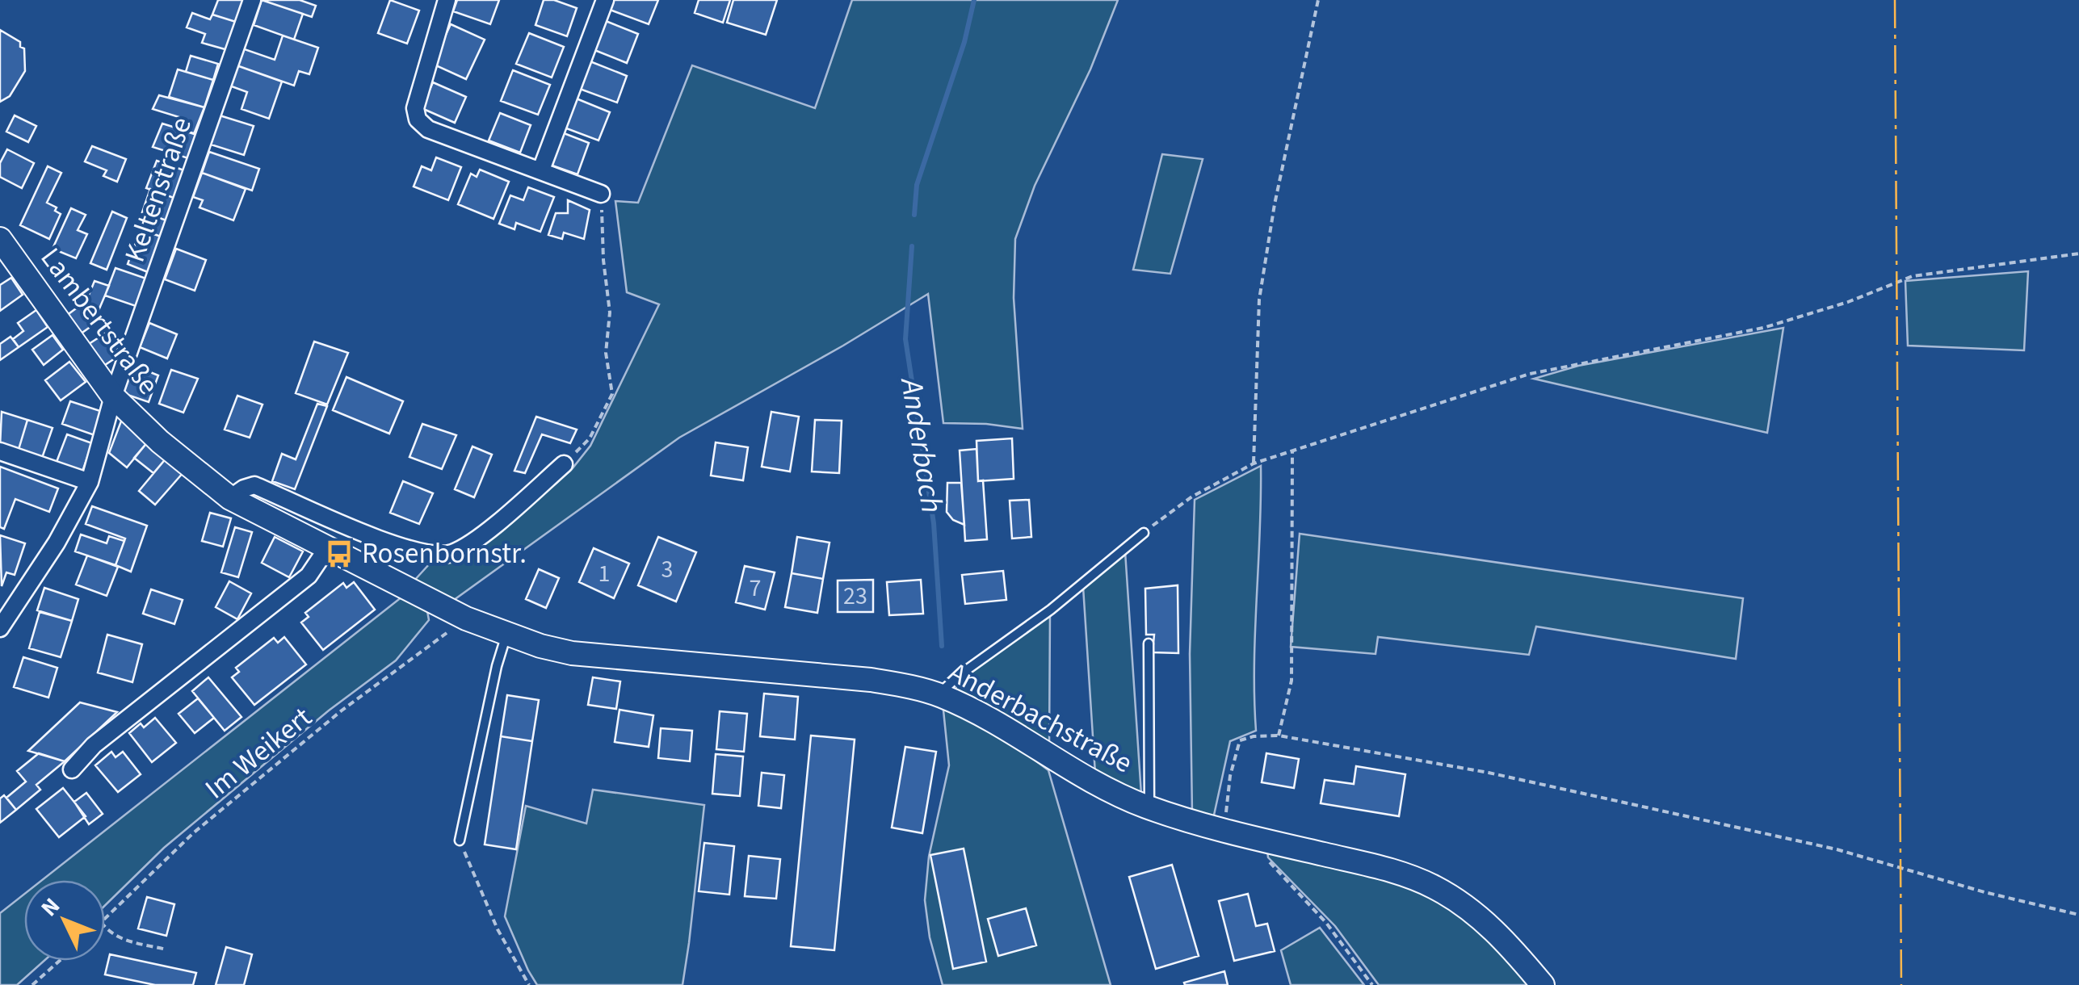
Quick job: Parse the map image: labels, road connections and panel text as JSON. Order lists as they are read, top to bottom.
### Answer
{
  "streets": {
    "main road": ["Lambertstraße", "Anderbachstraße"],
    "street": ["Keltenstraße"],
    "path": ["Im Weikert"]
  },
  "crossings": [
    ["Keltenstraße", "Lambertstraße"],
    ["Lambertstraße", "Anderbachstraße"],
    ["Lambertstraße", "Im Weikert"],
    ["Anderbachstraße", "Im Weikert"]
  ],
  "water": ["Anderbach"],
  "places": {
    "bus stop": ["Rosenbornstr."]
  },
  "house_numbers": [
    "3",
    "1",
    "7",
    "23"
  ],
  "north": "top left"
}
